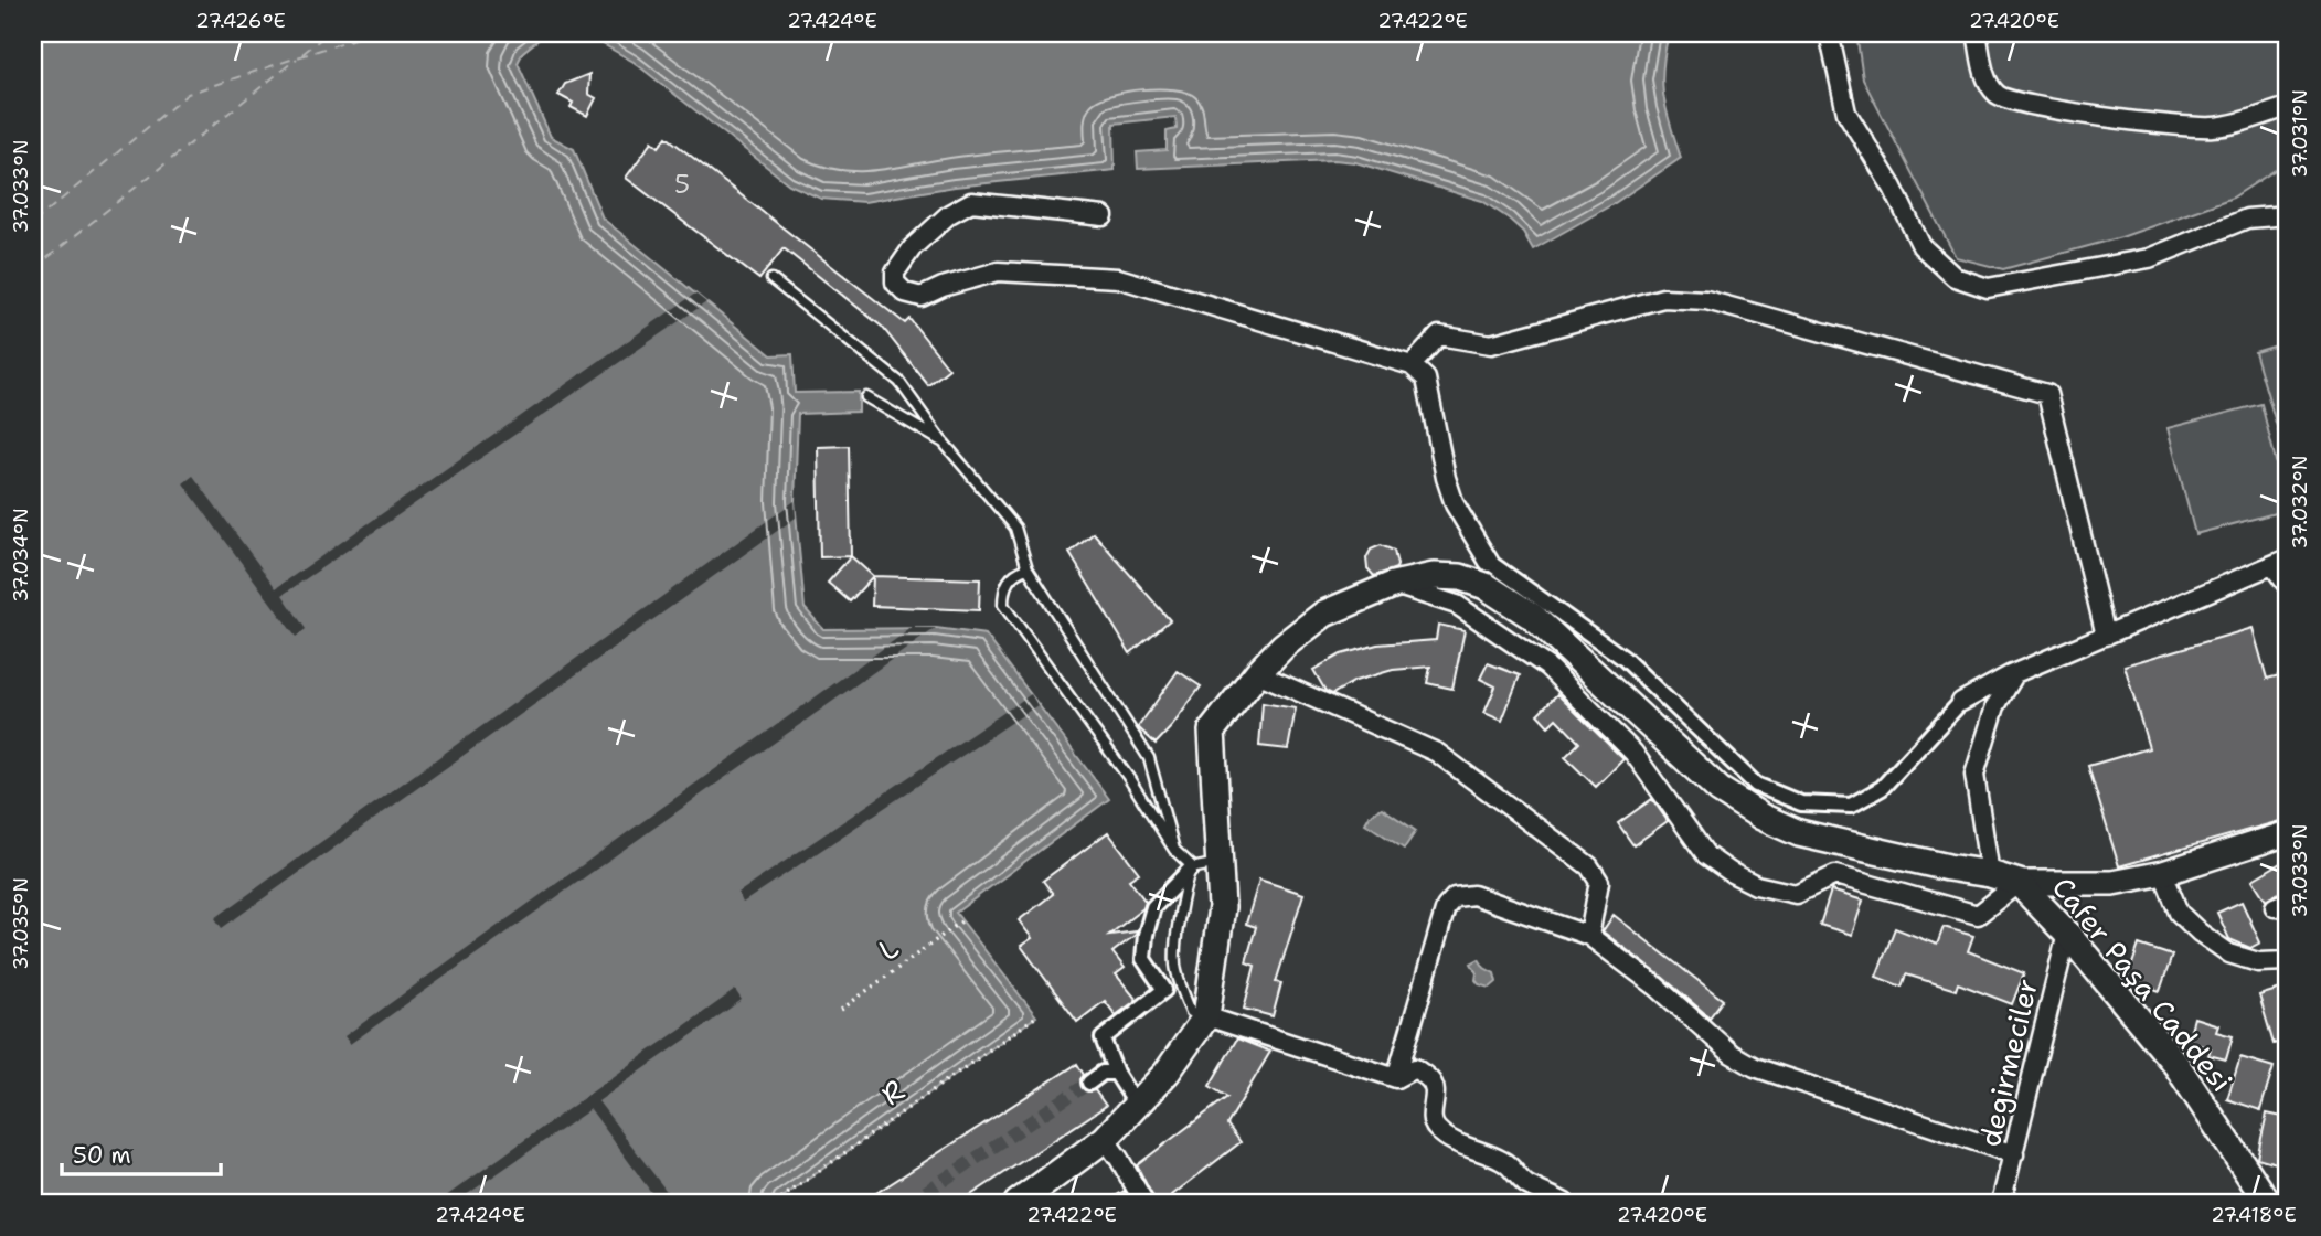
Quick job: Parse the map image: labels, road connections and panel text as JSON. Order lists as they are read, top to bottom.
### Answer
{
  "streets": {
    "main road": ["Cafer Paşa Caddesi"],
    "street": ["degirmeciler"],
    "path": ["L", "R"]
  },
  "crossings": [
    ["Cafer Paşa Caddesi", "degirmeciler"]
  ],
  "house_numbers": ["5"],
  "scale_bar": "50 m",
  "coordinates": [
    "27.426°E",
    "27.424°E",
    "27.422°E",
    "27.420°E",
    "37.031°N",
    "37.033°N",
    "37.032°N",
    "37.034°N",
    "37.035°N",
    "27.418°E"
  ]
}
